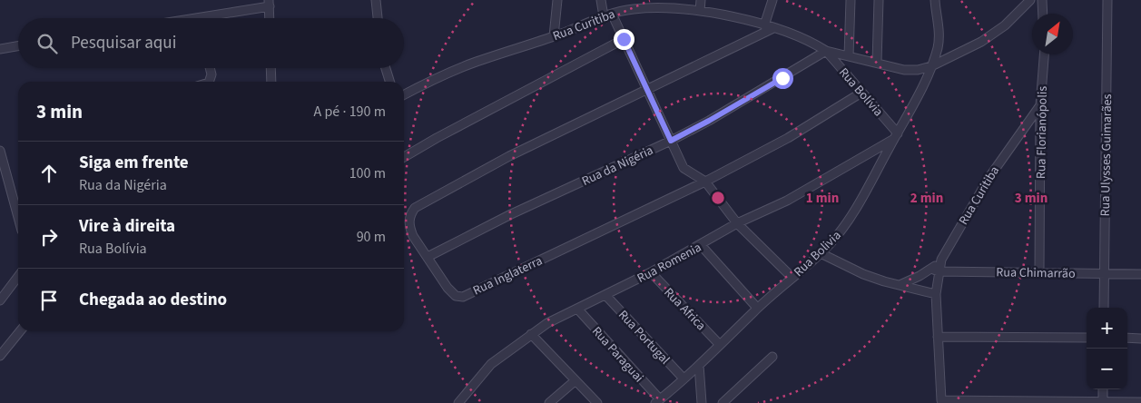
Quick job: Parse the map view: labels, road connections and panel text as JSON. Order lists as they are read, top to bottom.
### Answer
{
  "streets": {
    "street": [
      "Rua Curitiba",
      "Rua Bolívia",
      "Rua Florianópolis",
      "Rua Ulysses Guimarães",
      "Rua da Nigéria",
      "Rua Bolivia",
      "Rua Romenia",
      "Rua Chimarrão",
      "Rua Inglaterra",
      "Rua Africa",
      "Rua Portugal",
      "Rua Paraguai"
    ]
  },
  "crossings": [
    ["Rua Curitiba", "Rua Bolívia"],
    ["Rua Curitiba", "Rua Florianópolis"],
    ["Rua Curitiba", "Rua da Nigéria"],
    ["Rua Curitiba", "Rua Chimarrão"],
    ["Rua Curitiba", "Rua Inglaterra"],
    ["Rua Bolívia", "Rua da Nigéria"],
    ["Rua Bolívia", "Rua Bolivia"],
    ["Rua Bolívia", "Rua Romenia"],
    ["Rua Bolívia", "Rua Inglaterra"],
    ["Rua Florianópolis", "Rua Chimarrão"],
    ["Rua Ulysses Guimarães", "Rua Chimarrão"],
    ["Rua da Nigéria", "Rua Inglaterra"],
    ["Rua Bolivia", "Rua Romenia"],
    ["Rua Bolivia", "Rua Africa"],
    ["Rua Bolivia", "Rua Portugal"],
    ["Rua Bolivia", "Rua Paraguai"],
    ["Rua Romenia", "Rua Africa"],
    ["Rua Romenia", "Rua Portugal"],
    ["Rua Romenia", "Rua Paraguai"]
  ],
  "north": "top right",
  "page": {
    "search": "Pesquisar aqui",
    "heading": ["3 min", "A pé · 190 m"],
    "list": [
      ["Siga em frente", "Rua da Nigéria", "100 m"],
      ["Vire à direita", "Rua Bolívia", "90 m"],
      "Chegada ao destino"
    ],
    "map_buttons": ["+", "−"]
  },
  "rings": ["1 min", "2 min", "3 min"]
}
